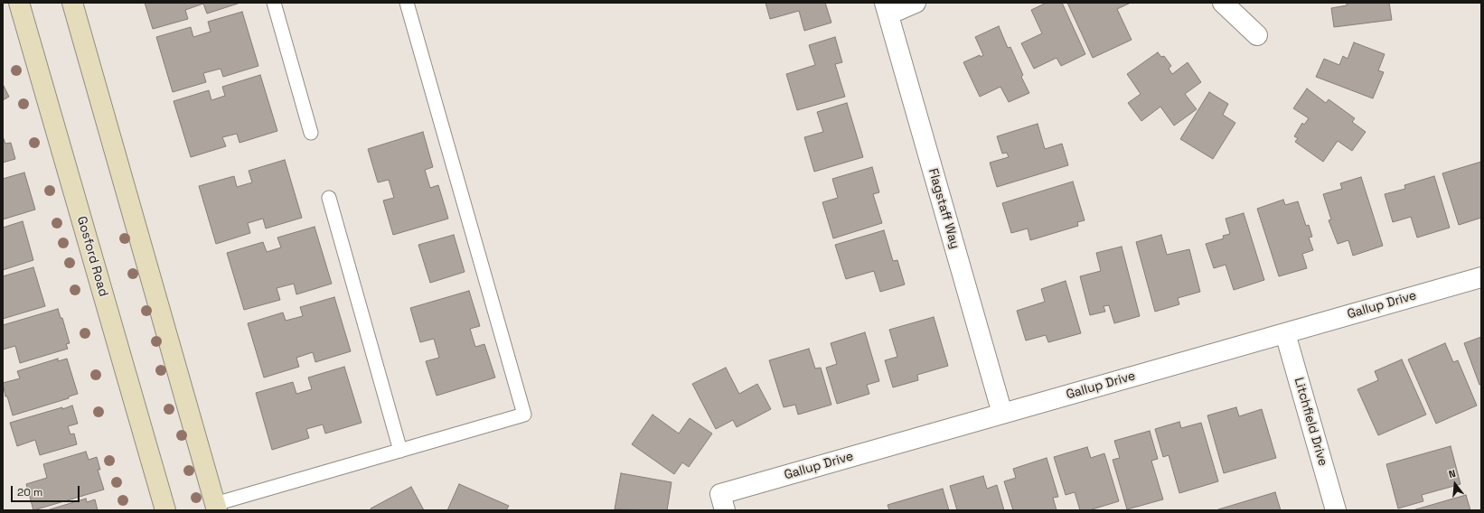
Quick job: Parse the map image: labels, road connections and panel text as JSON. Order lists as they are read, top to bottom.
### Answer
{
  "streets": {
    "main road": ["Gosford Road"],
    "street": ["Flagstaff Way", "Gallup Drive", "Litchfield Drive"]
  },
  "crossings": [
    ["Flagstaff Way", "Gallup Drive"],
    ["Gallup Drive", "Litchfield Drive"]
  ],
  "scale_bar": "20 m",
  "north": "top"
}
